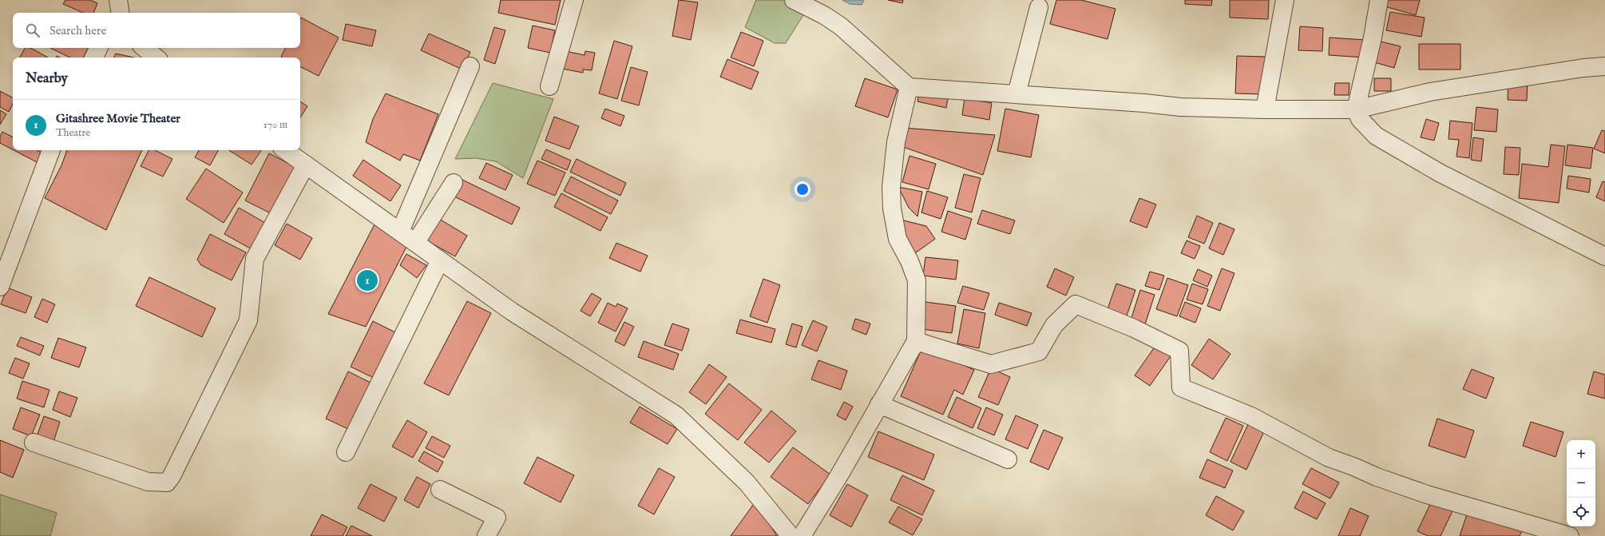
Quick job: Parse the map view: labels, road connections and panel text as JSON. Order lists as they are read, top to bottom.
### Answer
{
  "page": {
    "search": "Search here",
    "heading": "Nearby",
    "list": [
      {
        "mark": "1",
        "name": "Gitashree Movie Theater",
        "note": "Theatre",
        "value": "170 m"
      }
    ],
    "pins": "1",
    "map_buttons": ["+", "−"]
  }
}
